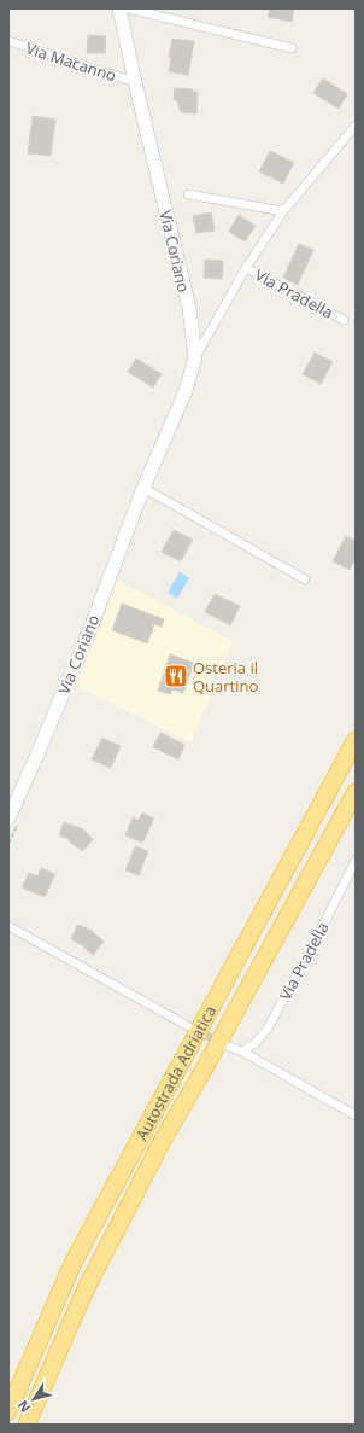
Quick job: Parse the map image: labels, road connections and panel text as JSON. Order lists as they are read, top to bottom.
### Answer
{
  "streets": {
    "highway": ["Autostrada Adriatica"],
    "main road": ["Via Coriano"],
    "street": ["Via Macanno", "Via Pradella"]
  },
  "crossings": [
    ["Via Macanno", "Via Coriano"],
    ["Via Coriano", "Via Pradella"]
  ],
  "places": {
    "restaurant": ["Osteria il Quartino"]
  },
  "north": "bottom left"
}
